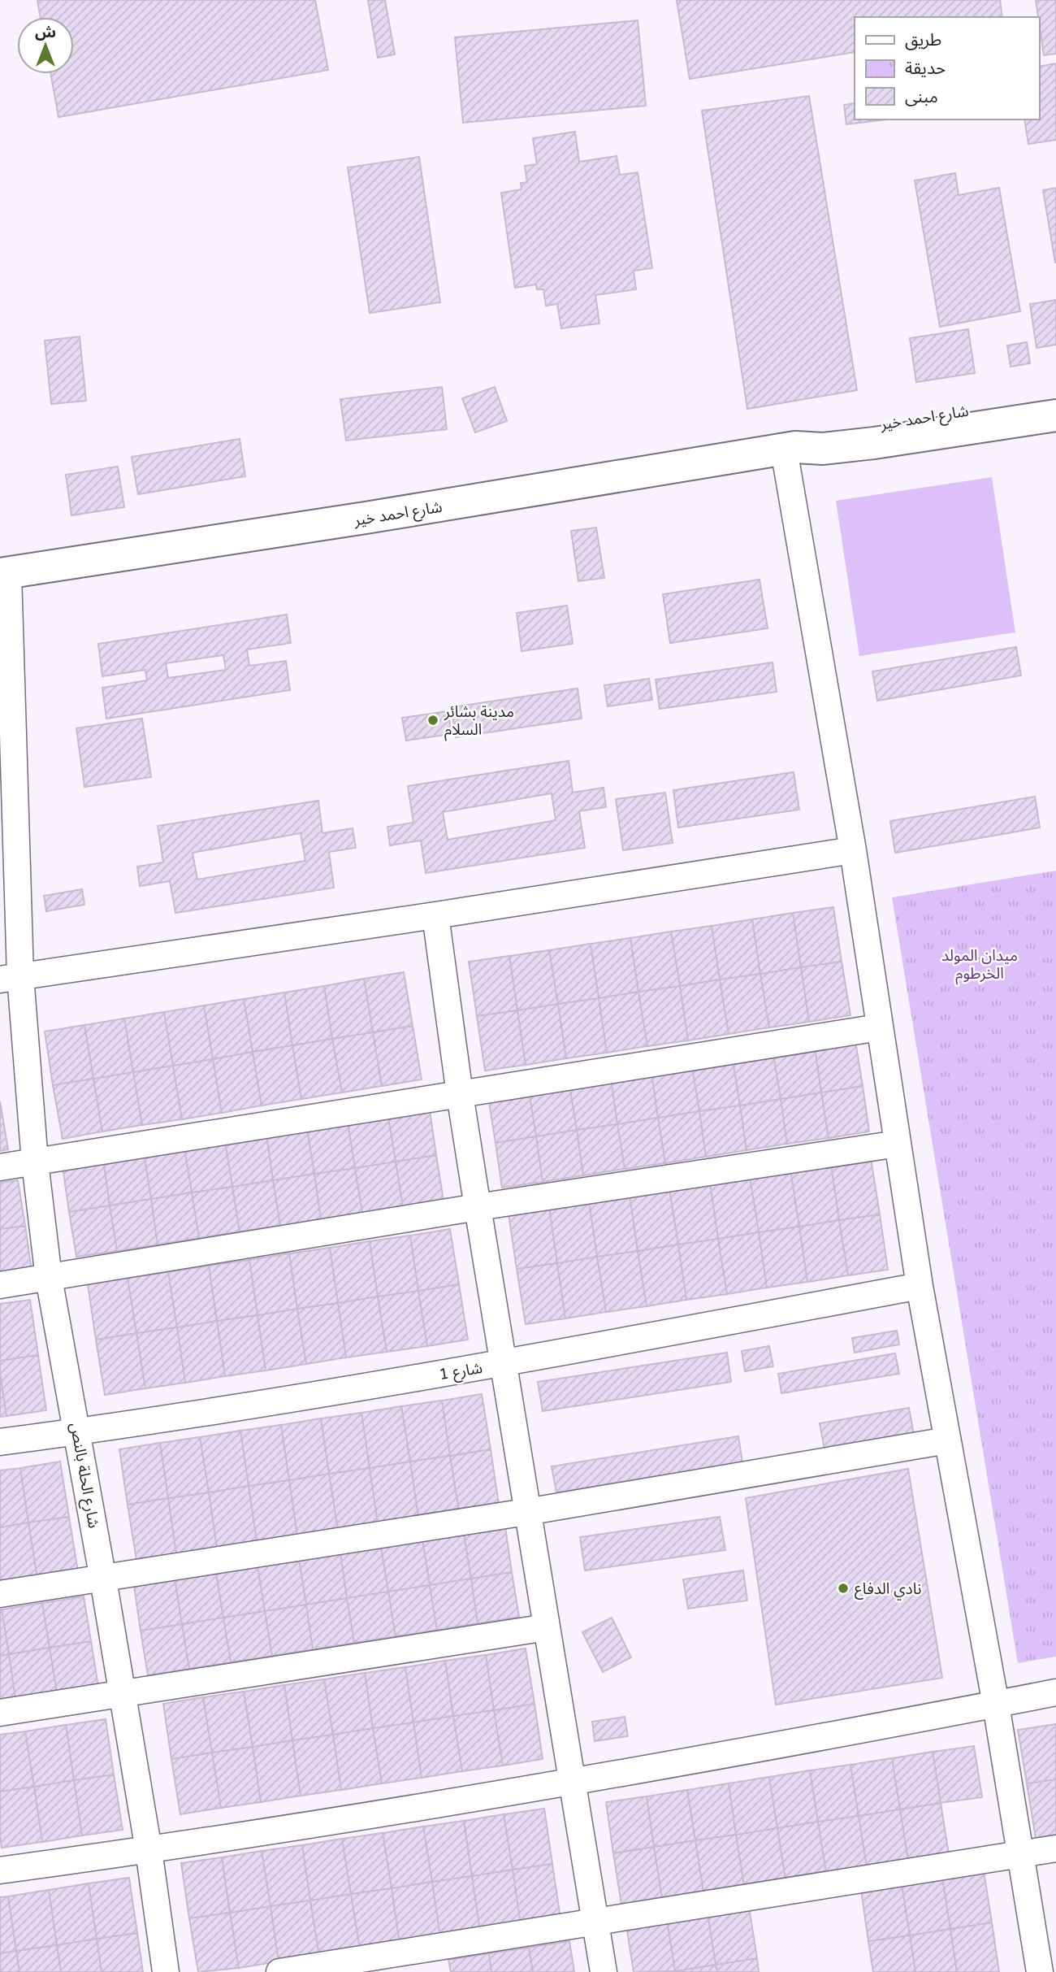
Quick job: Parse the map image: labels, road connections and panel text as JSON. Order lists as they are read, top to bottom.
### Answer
{
  "streets": {
    "main road": ["شارع احمد خير"],
    "street": ["شارع 1", "شارع الحلة بالنص"]
  },
  "crossings": [
    ["شارع احمد خير", "شارع الحلة بالنص"],
    ["شارع 1", "شارع الحلة بالنص"]
  ],
  "parks": ["ميدان المولد الخرطوم"],
  "places": ["مدينة بشائر السلام", "نادي الدفاع"],
  "legend": ["طريق", "حديقة", "مبنى"],
  "north": "top"
}
